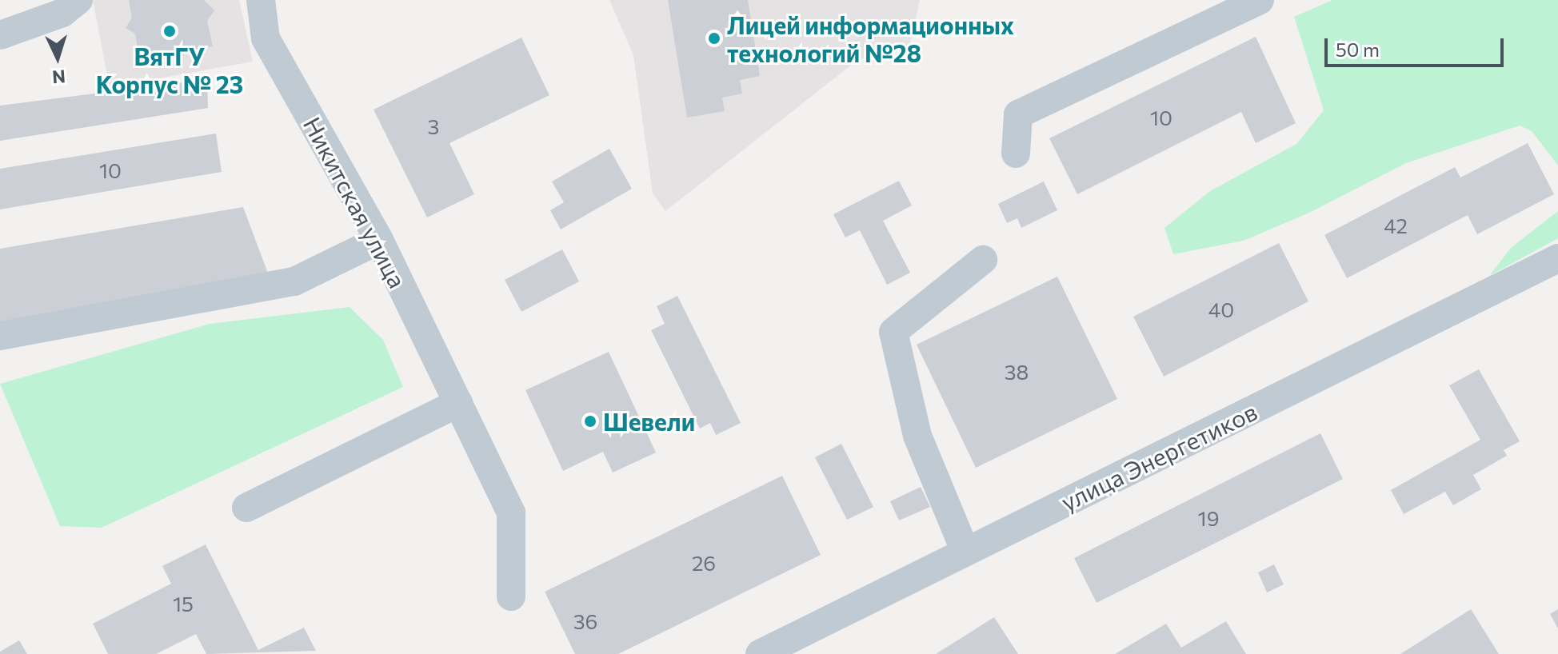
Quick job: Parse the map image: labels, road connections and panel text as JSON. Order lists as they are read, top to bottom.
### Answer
{
  "streets": {
    "street": ["Никитская улица", "улица Энергетиков"]
  },
  "places": ["ВятГУ Корпус № 23", "Лицей информационных технологий №28", "Шевели"],
  "house_numbers": [
    "10",
    "3",
    "10",
    "42",
    "40",
    "38",
    "19",
    "26",
    "15",
    "36"
  ],
  "scale_bar": "50 m",
  "north": "bottom"
}
